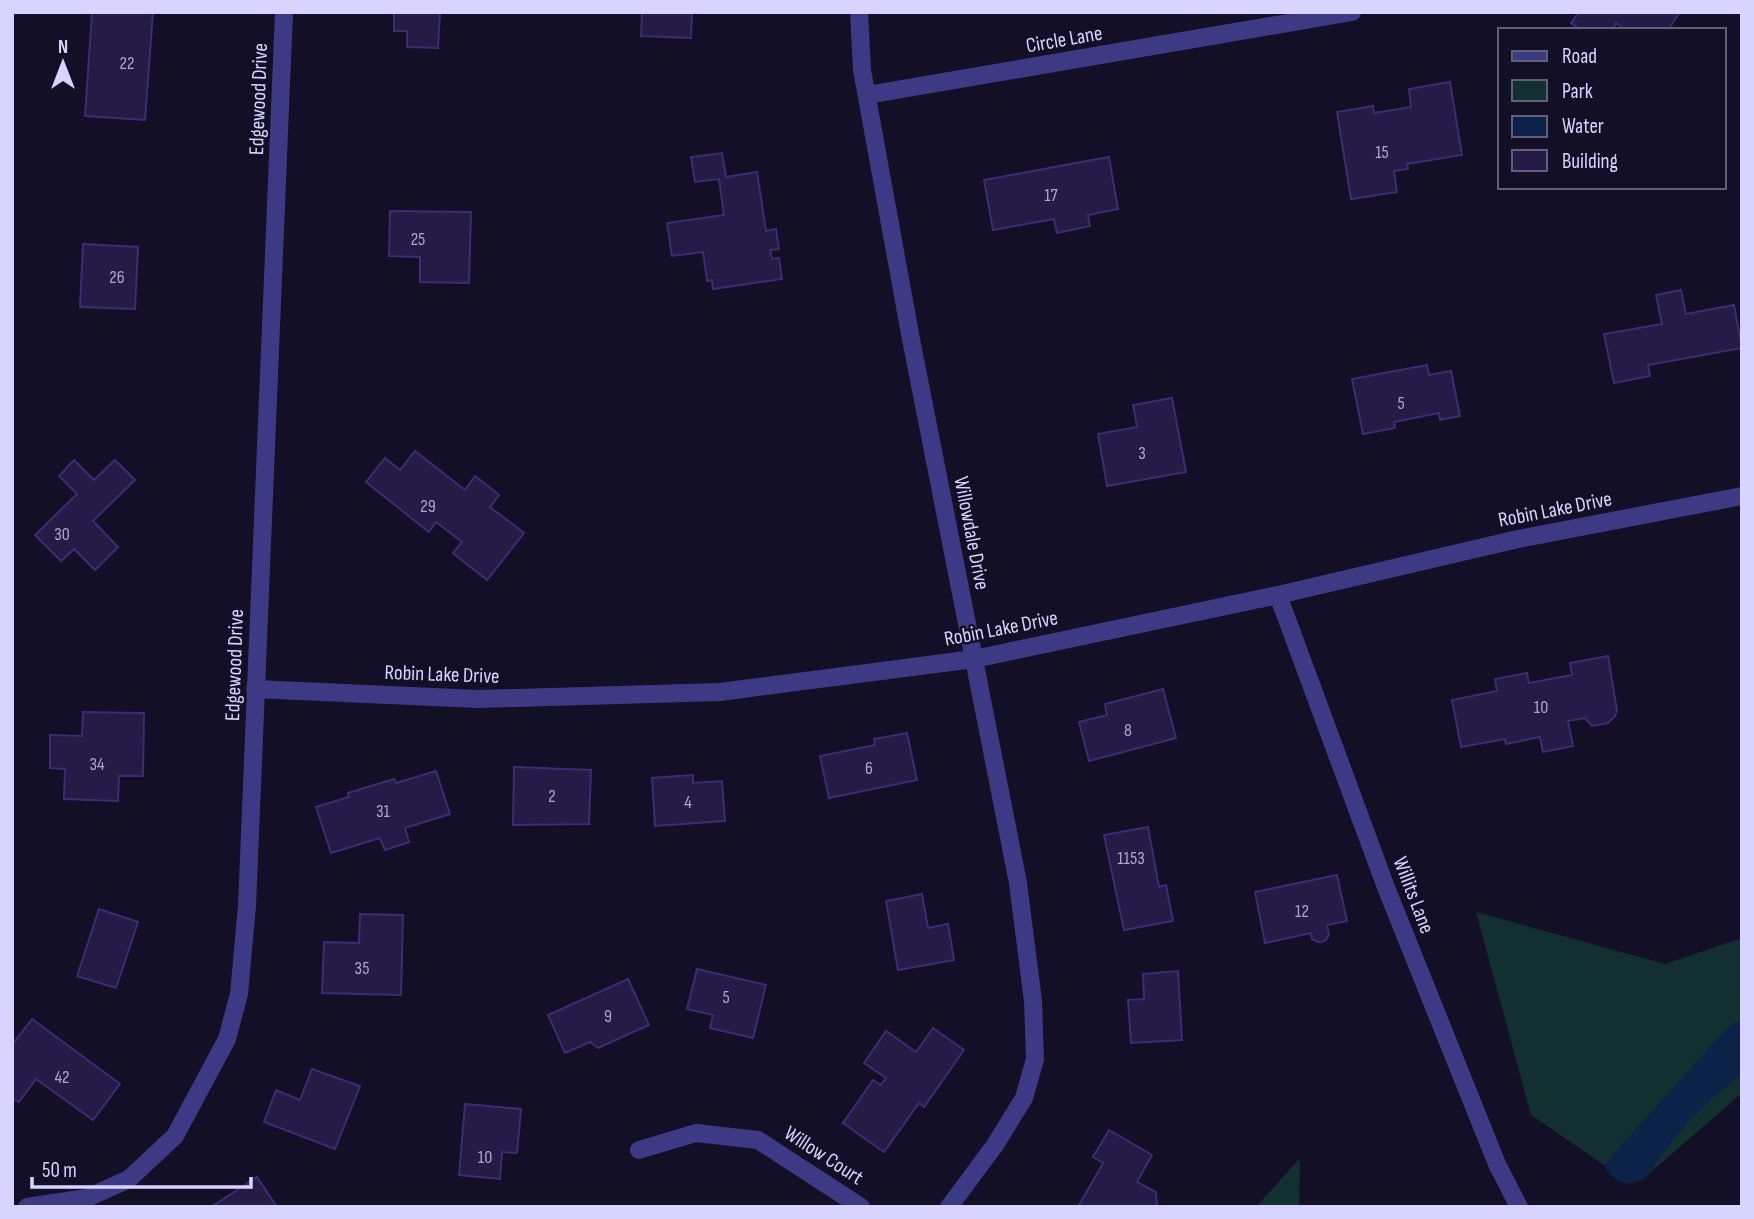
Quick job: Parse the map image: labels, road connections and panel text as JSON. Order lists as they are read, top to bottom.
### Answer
{
  "streets": {
    "street": [
      "Circle Lane",
      "Edgewood Drive",
      "Robin Lake Drive",
      "Willowdale Drive",
      "Willits Lane",
      "Willow Court"
    ]
  },
  "crossings": [
    ["Circle Lane", "Willowdale Drive"],
    ["Edgewood Drive", "Robin Lake Drive"],
    ["Robin Lake Drive", "Willowdale Drive"],
    ["Robin Lake Drive", "Willits Lane"]
  ],
  "house_numbers": [
    "22",
    "15",
    "17",
    "25",
    "26",
    "5",
    "3",
    "29",
    "30",
    "10",
    "8",
    "34",
    "6",
    "2",
    "4",
    "31",
    "1153",
    "12",
    "35",
    "5",
    "9",
    "42",
    "10"
  ],
  "legend": [
    "Road",
    "Park",
    "Water",
    "Building"
  ],
  "scale_bar": "50 m",
  "north": "top"
}
